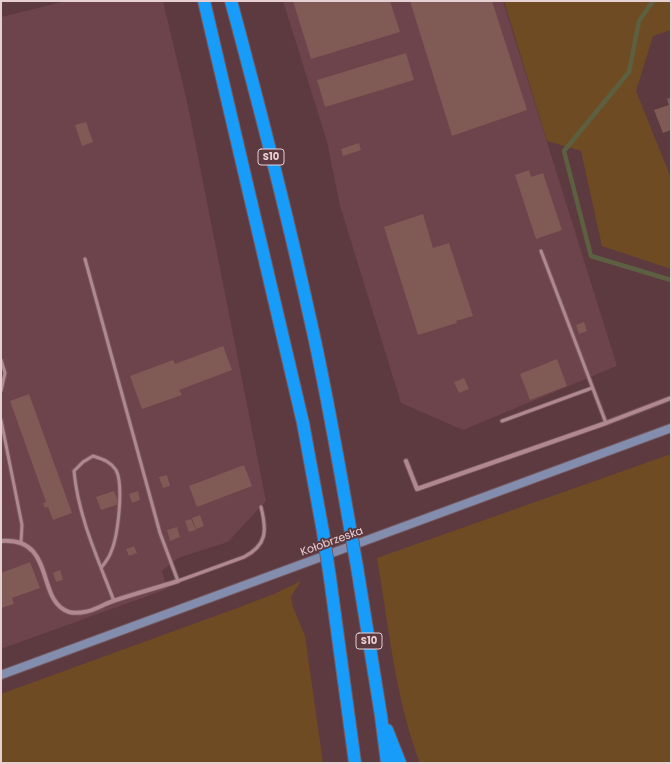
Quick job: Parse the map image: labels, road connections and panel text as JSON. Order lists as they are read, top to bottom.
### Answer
{
  "streets": {
    "highway": ["S10"],
    "main road": ["Kołobrzeska"]
  }
}
